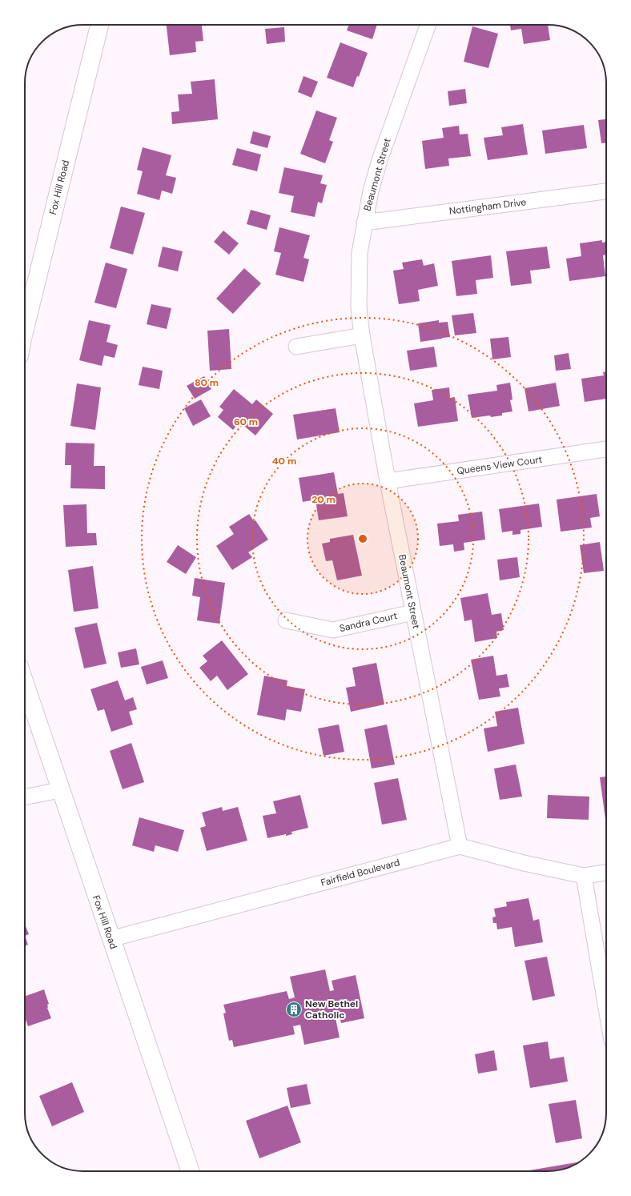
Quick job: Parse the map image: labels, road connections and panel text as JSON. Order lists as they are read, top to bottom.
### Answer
{
  "streets": {
    "main road": ["Fox Hill Road"],
    "street": [
      "Beaumont Street",
      "Nottingham Drive",
      "Queens View Court",
      "Sandra Court",
      "Fairfield Boulevard"
    ]
  },
  "crossings": [
    ["Beaumont Street", "Nottingham Drive"],
    ["Beaumont Street", "Queens View Court"],
    ["Beaumont Street", "Sandra Court"],
    ["Beaumont Street", "Fairfield Boulevard"],
    ["Fox Hill Road", "Fairfield Boulevard"]
  ],
  "places": {
    "building": ["New Bethel Catholic"]
  },
  "rings": [
    "80 m",
    "60 m",
    "40 m",
    "20 m"
  ]
}
